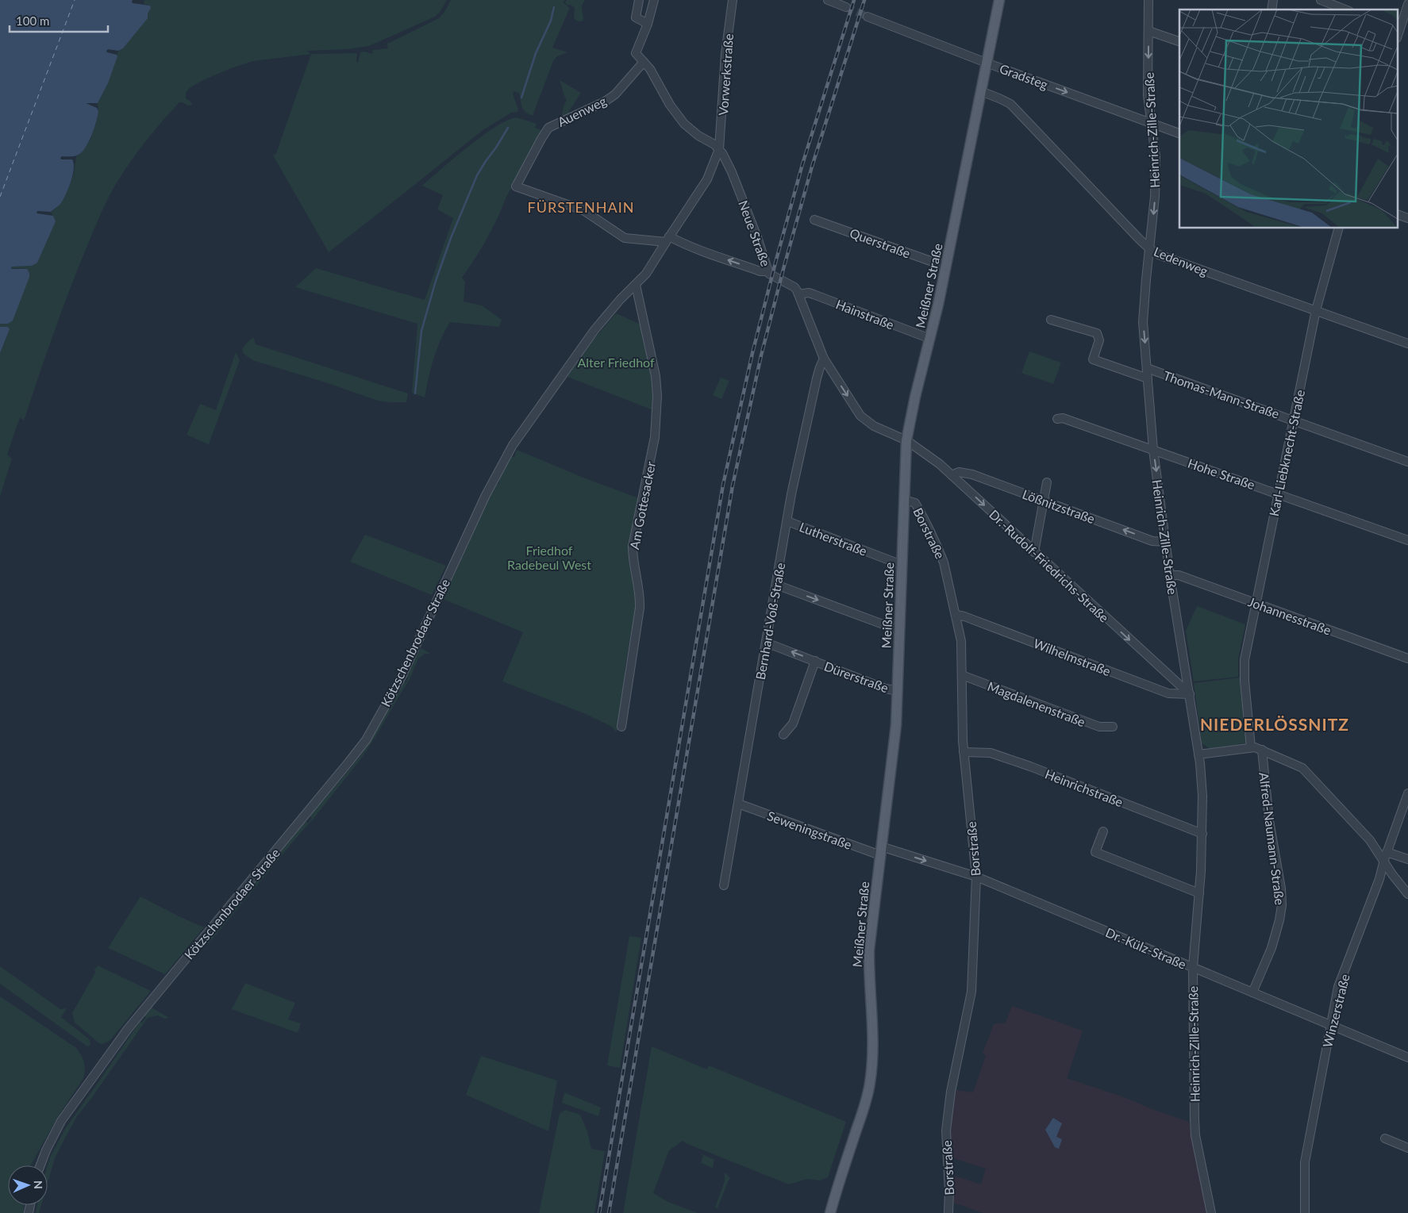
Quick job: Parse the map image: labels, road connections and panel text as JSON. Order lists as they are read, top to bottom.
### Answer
{
  "streets": {
    "main road": ["Meißner Straße"],
    "street": [
      "Vorwerkstraße",
      "Gradsteg",
      "Auenweg",
      "Heinrich-Zille-Straße",
      "Neue Straße",
      "Querstraße",
      "Ledenweg",
      "Hainstraße",
      "Thomas-Mann-Straße",
      "Karl-Liebknecht-Straße",
      "Hohe Straße",
      "Am Gottesacker",
      "Lößnitzstraße",
      "Borstraße",
      "Lutherstraße",
      "Dr.-Rudolf-Friedrichs-Straße",
      "Johannesstraße",
      "Bernhard-Voß-Straße",
      "Kötzschenbrodaer Straße",
      "Wilhelmstraße",
      "Dürerstraße",
      "Magdalenenstraße",
      "Heinrichstraße",
      "Seweningstraße",
      "Alfred-Naumann-Straße",
      "Dr.-Külz-Straße",
      "Winzerstraße"
    ]
  },
  "crossings": [
    ["Vorwerkstraße", "Neue Straße"],
    ["Vorwerkstraße", "Kötzschenbrodaer Straße"],
    ["Gradsteg", "Heinrich-Zille-Straße"],
    ["Gradsteg", "Meißner Straße"],
    ["Auenweg", "Neue Straße"],
    ["Auenweg", "Kötzschenbrodaer Straße"],
    ["Heinrich-Zille-Straße", "Ledenweg"],
    ["Heinrich-Zille-Straße", "Thomas-Mann-Straße"],
    ["Heinrich-Zille-Straße", "Hohe Straße"],
    ["Heinrich-Zille-Straße", "Lößnitzstraße"],
    ["Heinrich-Zille-Straße", "Dr.-Rudolf-Friedrichs-Straße"],
    ["Heinrich-Zille-Straße", "Johannesstraße"],
    ["Heinrich-Zille-Straße", "Wilhelmstraße"],
    ["Heinrich-Zille-Straße", "Heinrichstraße"],
    ["Heinrich-Zille-Straße", "Dr.-Külz-Straße"],
    ["Neue Straße", "Meißner Straße"],
    ["Neue Straße", "Hainstraße"],
    ["Neue Straße", "Dr.-Rudolf-Friedrichs-Straße"],
    ["Neue Straße", "Bernhard-Voß-Straße"],
    ["Neue Straße", "Kötzschenbrodaer Straße"],
    ["Querstraße", "Meißner Straße"],
    ["Ledenweg", "Meißner Straße"],
    ["Ledenweg", "Karl-Liebknecht-Straße"],
    ["Meißner Straße", "Hainstraße"],
    ["Meißner Straße", "Borstraße"],
    ["Meißner Straße", "Lutherstraße"],
    ["Meißner Straße", "Dr.-Rudolf-Friedrichs-Straße"],
    ["Meißner Straße", "Dürerstraße"],
    ["Meißner Straße", "Seweningstraße"],
    ["Meißner Straße", "Dr.-Külz-Straße"],
    ["Thomas-Mann-Straße", "Karl-Liebknecht-Straße"],
    ["Karl-Liebknecht-Straße", "Hohe Straße"],
    ["Karl-Liebknecht-Straße", "Johannesstraße"],
    ["Am Gottesacker", "Kötzschenbrodaer Straße"],
    ["Lößnitzstraße", "Dr.-Rudolf-Friedrichs-Straße"],
    ["Borstraße", "Wilhelmstraße"],
    ["Borstraße", "Magdalenenstraße"],
    ["Borstraße", "Heinrichstraße"],
    ["Borstraße", "Dr.-Külz-Straße"],
    ["Lutherstraße", "Bernhard-Voß-Straße"],
    ["Dr.-Rudolf-Friedrichs-Straße", "Wilhelmstraße"],
    ["Bernhard-Voß-Straße", "Dürerstraße"],
    ["Bernhard-Voß-Straße", "Seweningstraße"],
    ["Seweningstraße", "Dr.-Külz-Straße"],
    ["Alfred-Naumann-Straße", "Dr.-Külz-Straße"],
    ["Dr.-Külz-Straße", "Winzerstraße"]
  ],
  "one_way": [
    "Gradsteg",
    "Heinrich-Zille-Straße",
    "Lößnitzstraße",
    "Dr.-Rudolf-Friedrichs-Straße"
  ],
  "districts": ["FÜRSTENHAIN", "NIEDERLÖSSNITZ"],
  "parks": ["Alter Friedhof", "Friedhof Radebeul West"],
  "scale_bar": "100 m",
  "north": "right"
}
